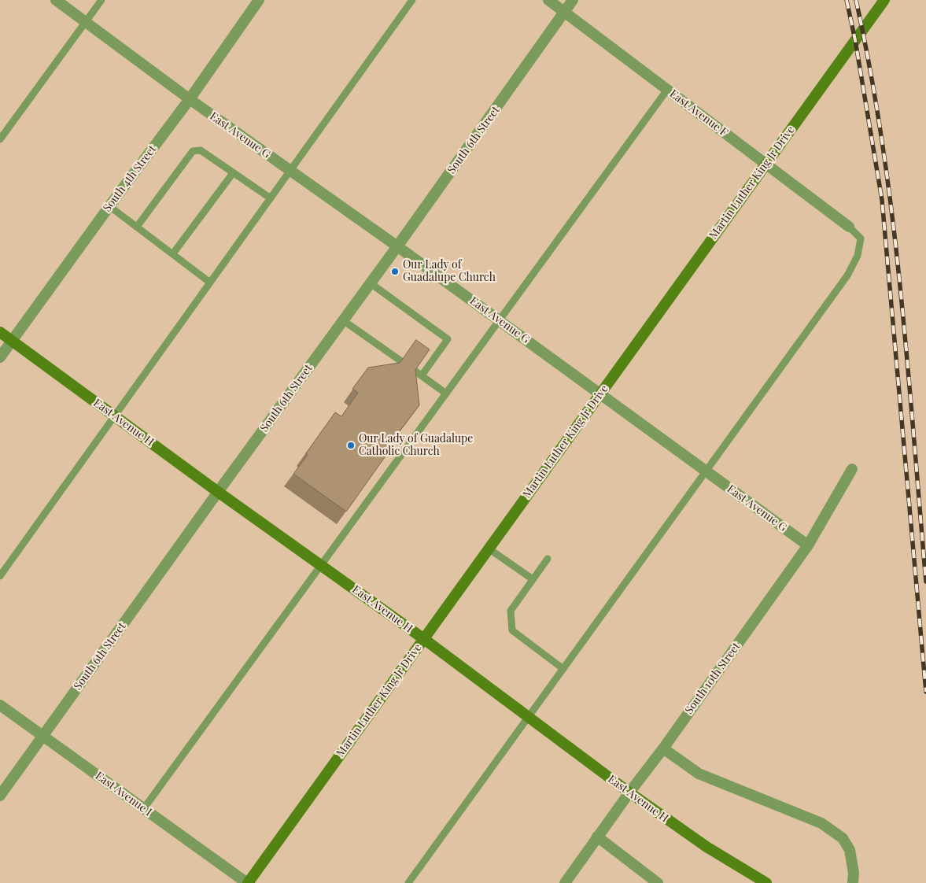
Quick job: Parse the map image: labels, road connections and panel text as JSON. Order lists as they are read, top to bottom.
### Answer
{
  "streets": {
    "main road": ["Martin Luther King Jr Drive", "East Avenue H"],
    "street": [
      "East Avenue F",
      "East Avenue G",
      "South 6th Street",
      "South 4th Street",
      "South 10th Street",
      "East Avenue I"
    ]
  },
  "crossings": [
    ["East Avenue F", "South 6th Street"],
    ["East Avenue F", "Martin Luther King Jr Drive"],
    ["East Avenue G", "South 6th Street"],
    ["East Avenue G", "South 4th Street"],
    ["East Avenue G", "Martin Luther King Jr Drive"],
    ["East Avenue G", "South 10th Street"],
    ["South 6th Street", "East Avenue H"],
    ["South 6th Street", "East Avenue I"],
    ["South 4th Street", "East Avenue H"],
    ["Martin Luther King Jr Drive", "East Avenue H"],
    ["Martin Luther King Jr Drive", "East Avenue I"],
    ["East Avenue H", "South 10th Street"]
  ],
  "places": ["Our Lady of Guadalupe Church", "Our Lady of Guadalupe Catholic Church"]
}
